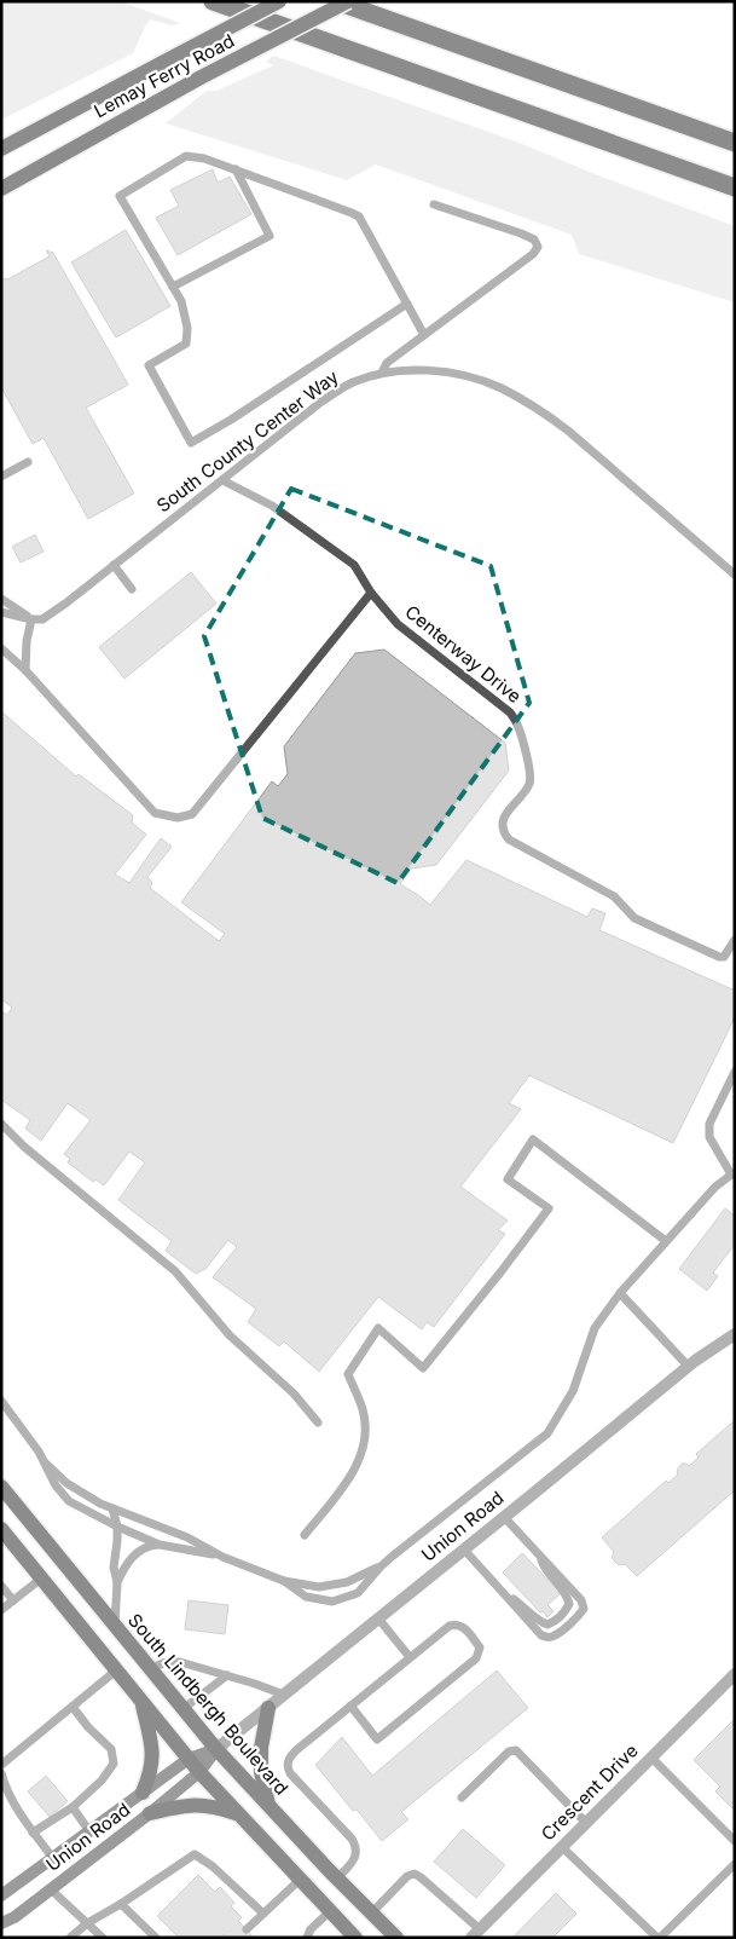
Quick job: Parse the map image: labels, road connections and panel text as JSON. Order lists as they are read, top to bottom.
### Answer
{
  "streets": {
    "main road": ["Lemay Ferry Road", "Union Road", "South Lindbergh Boulevard"],
    "street": ["Crescent Drive"],
    "lane": ["South County Center Way", "Centerway Drive"]
  },
  "crossings": [
    ["South County Center Way", "Centerway Drive"],
    ["Union Road", "South Lindbergh Boulevard"]
  ]
}
